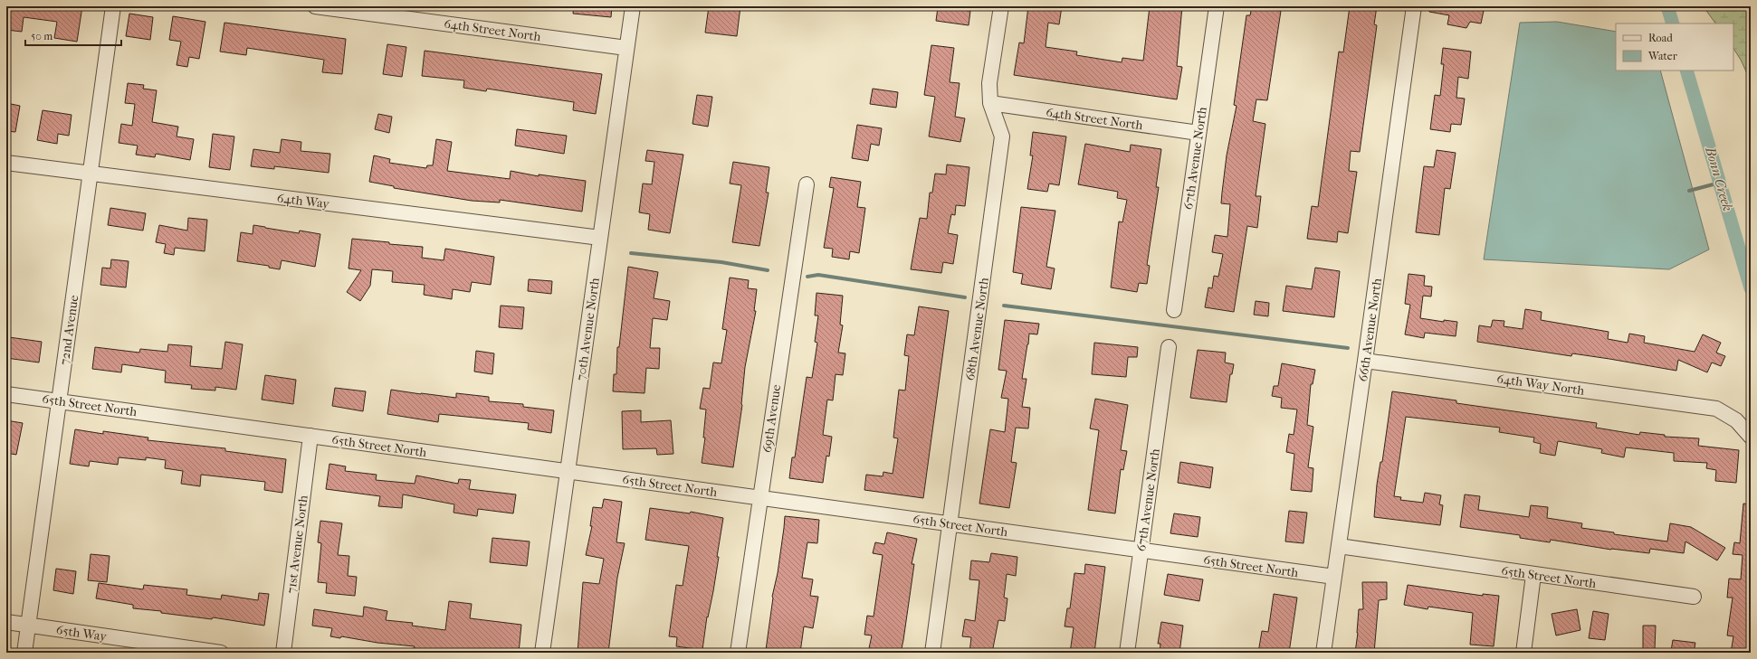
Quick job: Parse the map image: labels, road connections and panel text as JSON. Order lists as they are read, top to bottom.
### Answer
{
  "streets": {
    "street": [
      "64th Street North",
      "67th Avenue North",
      "64th Way",
      "70th Avenue North",
      "68th Avenue North",
      "72nd Avenue",
      "66th Avenue North",
      "64th Way North",
      "65th Street North",
      "69th Avenue",
      "71st Avenue North",
      "65th Way"
    ]
  },
  "crossings": [
    ["64th Street North", "67th Avenue North"],
    ["64th Street North", "70th Avenue North"],
    ["64th Street North", "68th Avenue North"],
    ["67th Avenue North", "65th Street North"],
    ["64th Way", "70th Avenue North"],
    ["64th Way", "72nd Avenue"],
    ["70th Avenue North", "65th Street North"],
    ["68th Avenue North", "65th Street North"],
    ["72nd Avenue", "65th Street North"],
    ["72nd Avenue", "65th Way"],
    ["66th Avenue North", "64th Way North"],
    ["66th Avenue North", "65th Street North"],
    ["65th Street North", "69th Avenue"],
    ["65th Street North", "71st Avenue North"]
  ],
  "water": ["Bonn Creek"],
  "legend": ["Road", "Water"],
  "scale_bar": "50 m"
}
